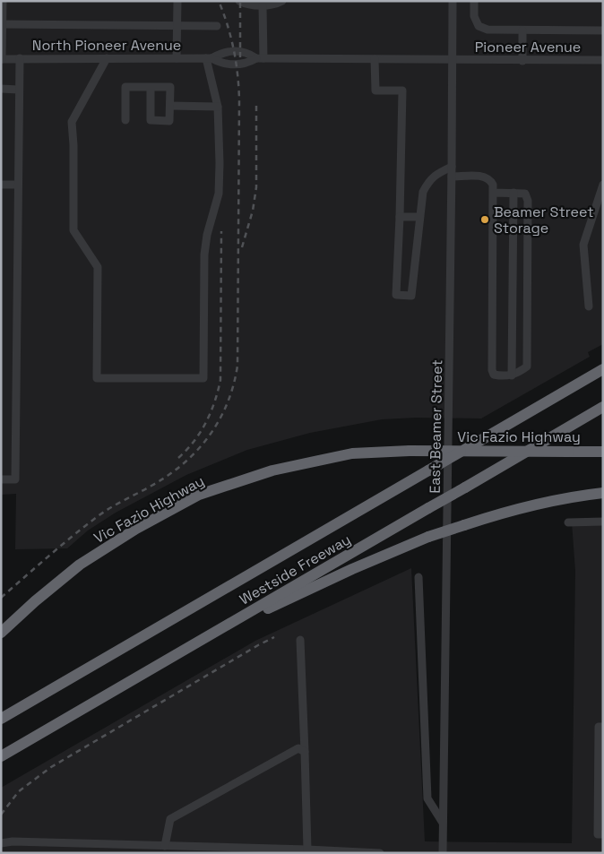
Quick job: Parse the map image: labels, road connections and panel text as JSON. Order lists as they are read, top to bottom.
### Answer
{
  "streets": {
    "highway": ["Vic Fazio Highway", "Westside Freeway"],
    "street": ["North Pioneer Avenue", "Pioneer Avenue", "East Beamer Street"]
  },
  "crossings": [
    ["North Pioneer Avenue", "Pioneer Avenue"],
    ["North Pioneer Avenue", "East Beamer Street"],
    ["Pioneer Avenue", "East Beamer Street"]
  ],
  "places": ["Beamer Street Storage"]
}
